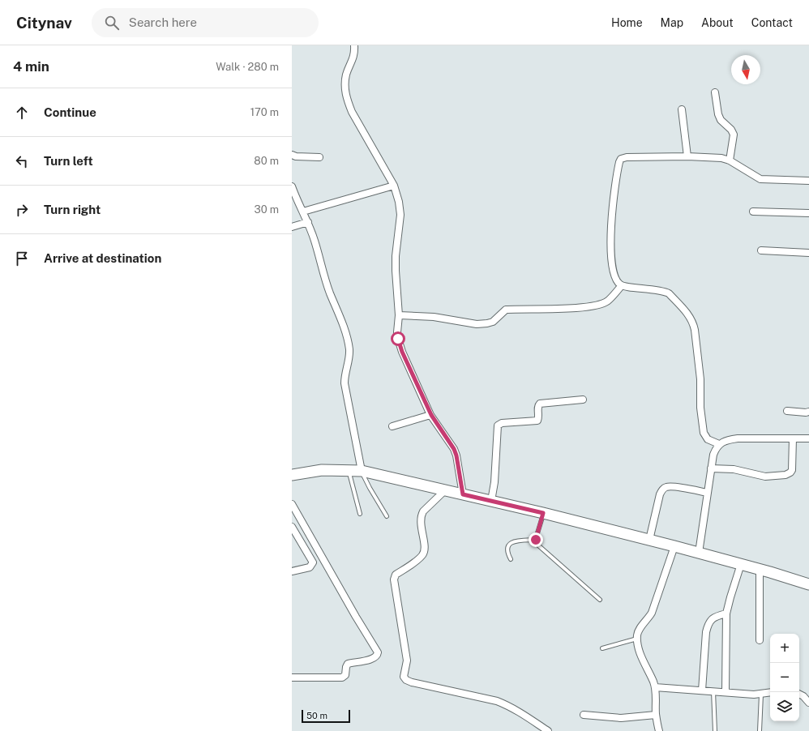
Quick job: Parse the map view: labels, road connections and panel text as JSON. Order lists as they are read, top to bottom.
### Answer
{
  "scale_bar": "50 m",
  "north": "bottom",
  "page": {
    "header": "Citynav",
    "search": "Search here",
    "nav": [
      "Home",
      "Map",
      "About",
      "Contact"
    ],
    "heading": ["4 min", "Walk · 280 m"],
    "list": [
      ["Continue", "170 m"],
      ["Turn left", "80 m"],
      ["Turn right", "30 m"],
      "Arrive at destination"
    ],
    "map_buttons": ["+", "−"],
    "scale": "50 m"
  }
}
